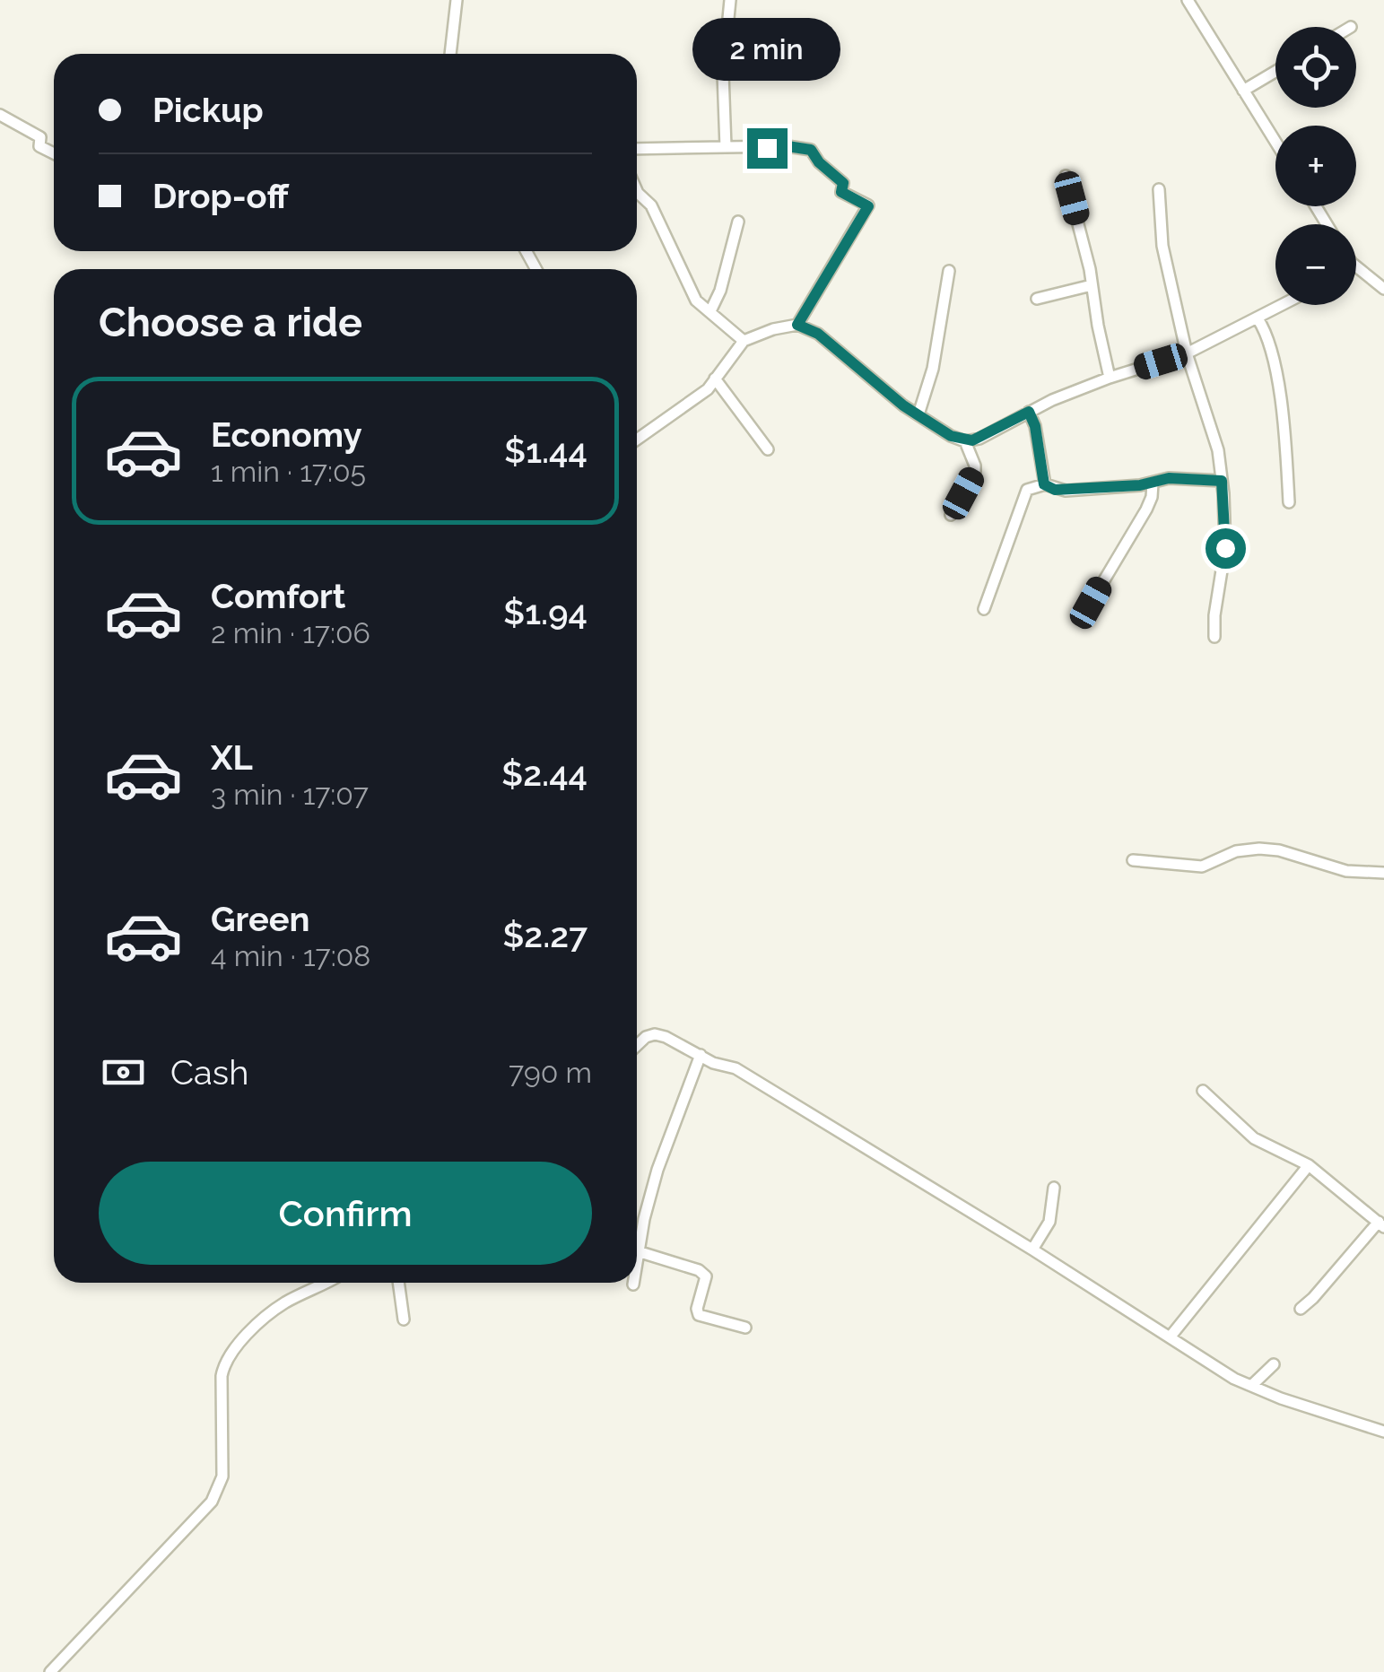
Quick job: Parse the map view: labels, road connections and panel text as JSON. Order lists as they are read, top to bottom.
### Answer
{
  "page": {
    "bubble": "2 min",
    "map_buttons": ["+", "−"],
    "banner": ["Pickup", "Drop-off"],
    "heading": "Choose a ride",
    "list": [
      {
        "name": "Economy",
        "note": "1 min · 17:05",
        "value": "$1.44"
      },
      {
        "name": "Comfort",
        "note": "2 min · 17:06",
        "value": "$1.94"
      },
      {
        "name": "XL",
        "note": "3 min · 17:07",
        "value": "$2.44"
      },
      {
        "name": "Green",
        "note": "4 min · 17:08",
        "value": "$2.27"
      }
    ],
    "pay": ["Cash", "790 m"],
    "buttons": "Confirm"
  }
}
